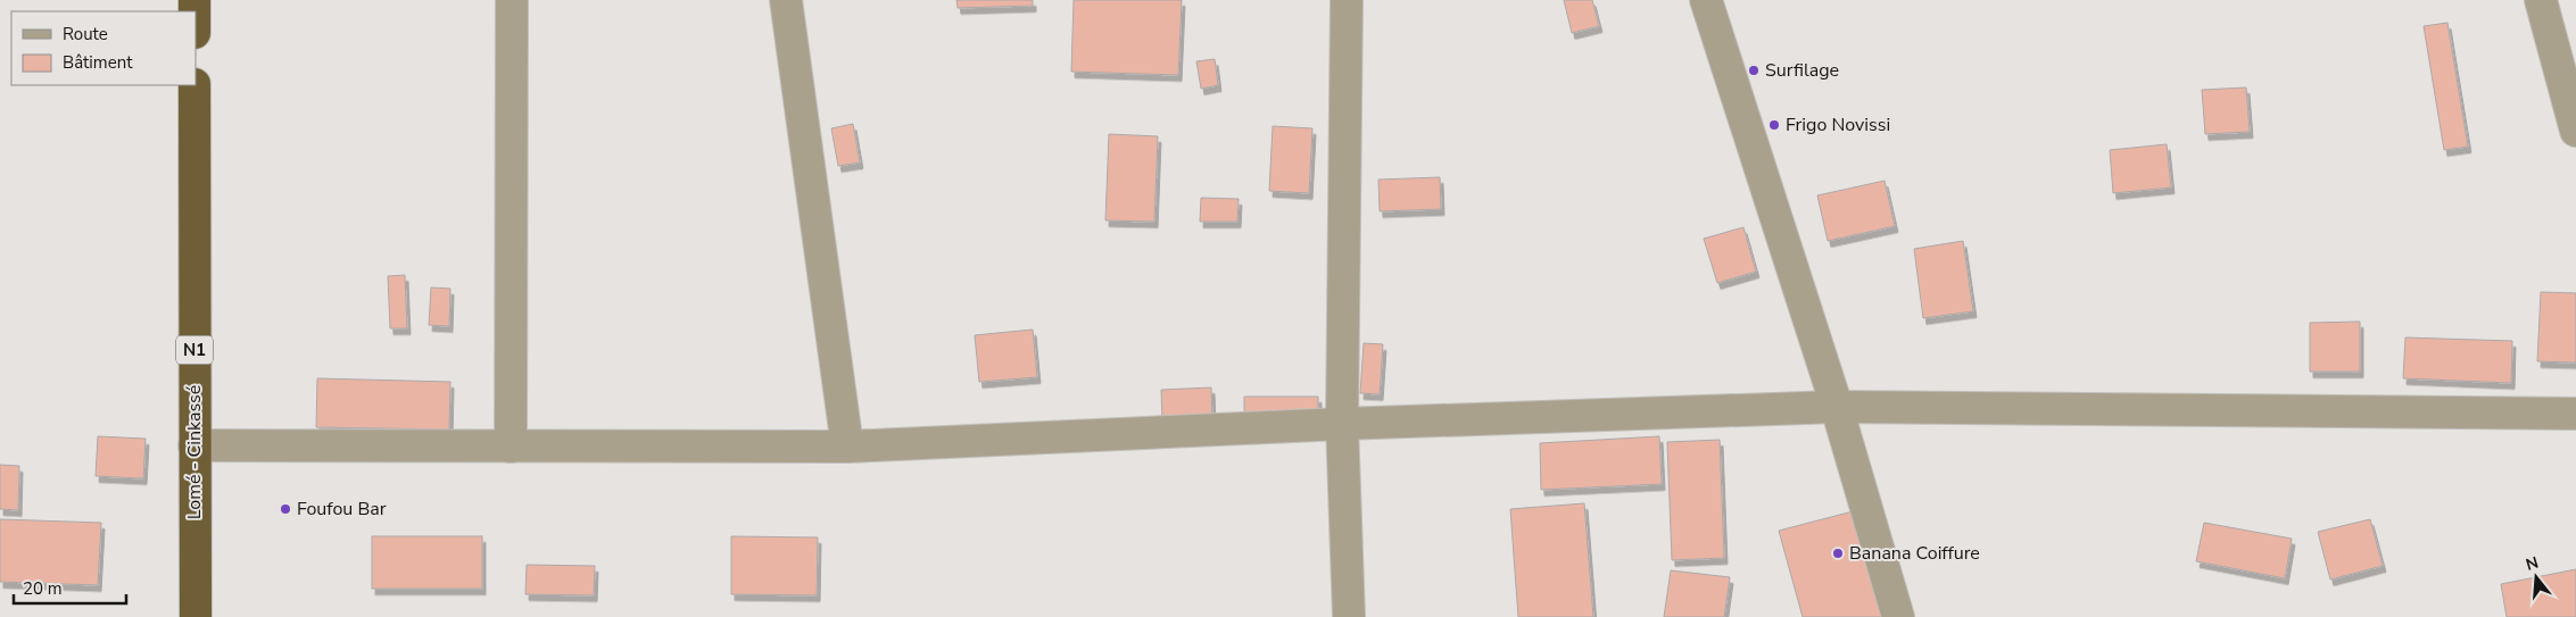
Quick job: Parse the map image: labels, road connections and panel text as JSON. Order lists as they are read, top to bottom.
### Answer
{
  "streets": {
    "highway": ["N1", "Lomé - Cinkassé"]
  },
  "places": [
    "Surfilage",
    "Frigo Novissi",
    "Foufou Bar",
    "Banana Coiffure"
  ],
  "legend": ["Route", "Bâtiment"],
  "scale_bar": "20 m",
  "north": "top"
}
